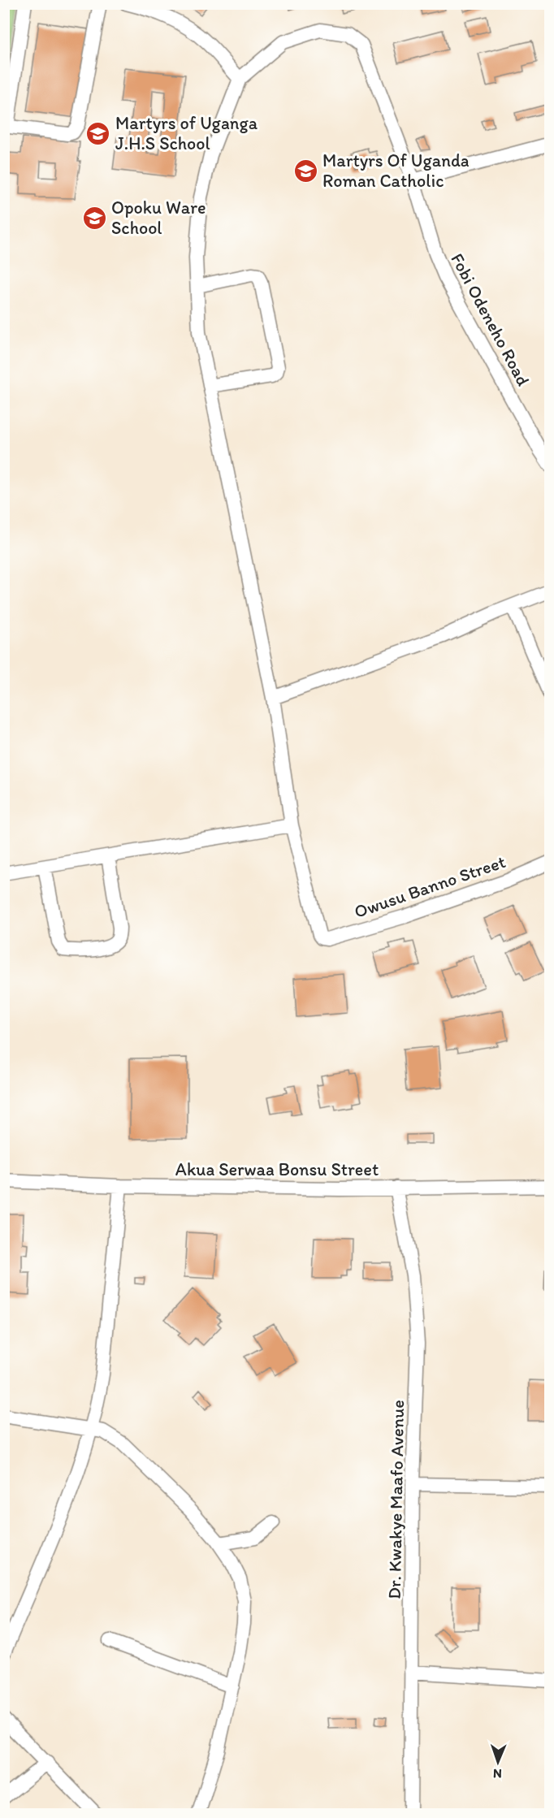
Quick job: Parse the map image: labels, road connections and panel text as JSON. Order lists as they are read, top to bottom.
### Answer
{
  "streets": {
    "street": [
      "Fobi Odeneho Road",
      "Owusu Banno Street",
      "Akua Serwaa Bonsu Street",
      "Dr. Kwakye Maafo Avenue"
    ]
  },
  "crossings": [
    ["Akua Serwaa Bonsu Street", "Dr. Kwakye Maafo Avenue"]
  ],
  "places": {
    "school or university": ["Martyrs of Uganga J.H.S School", "Martyrs Of Uganda Roman Catholic", "Opoku Ware School"]
  },
  "north": "bottom"
}
